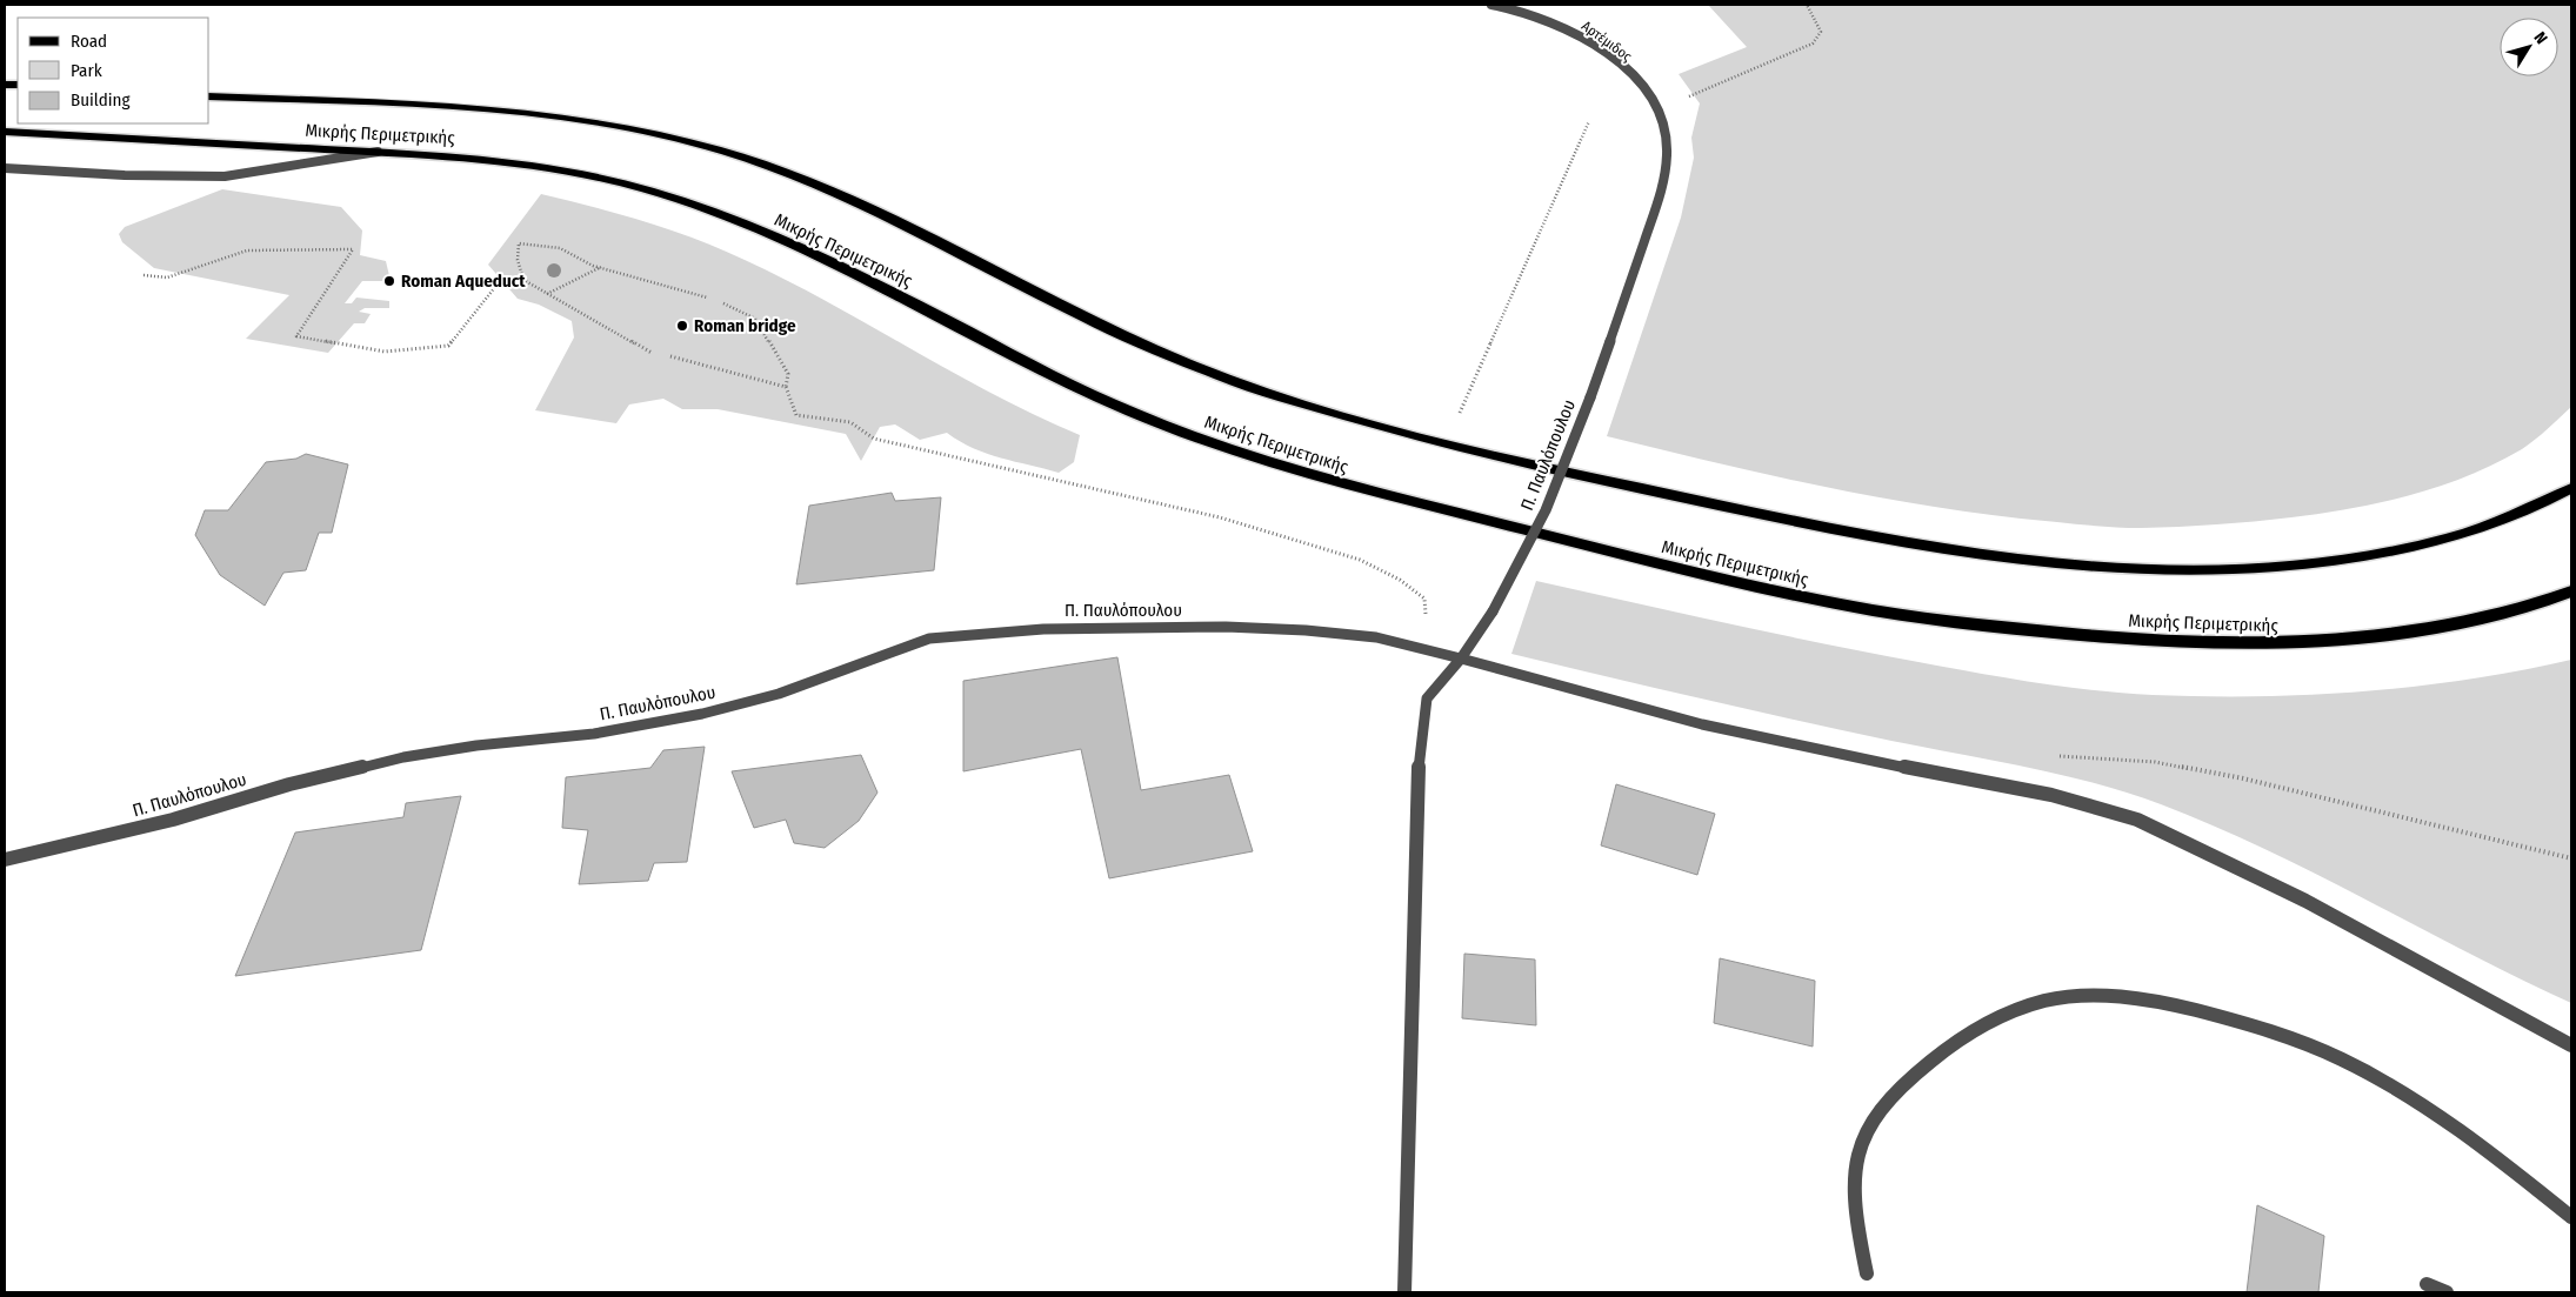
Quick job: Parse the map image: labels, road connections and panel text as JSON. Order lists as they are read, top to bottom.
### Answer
{
  "streets": {
    "main road": ["Μικρής Περιμετρικής"],
    "street": ["Αρτέμιδος", "Π. Παυλόπουλου"]
  },
  "crossings": [
    ["Αρτέμιδος", "Π. Παυλόπουλου"]
  ],
  "places": ["Roman Aqueduct", "Roman bridge"],
  "legend": ["Road", "Park", "Building"],
  "north": "top right"
}
